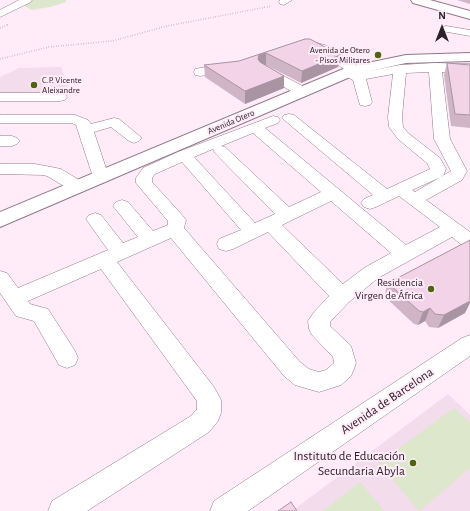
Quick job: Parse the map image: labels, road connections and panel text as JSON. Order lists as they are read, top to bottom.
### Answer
{
  "streets": {
    "main road": ["Avenida Otero"],
    "street": ["Avenida de Barcelona"]
  },
  "places": [
    "Avenida de Otero - Pisos Militares",
    "C.P. Vicente Aleixandre",
    "Residencia Virgen de África",
    "Instituto de Educación Secundaria Abyla"
  ],
  "north": "top"
}
